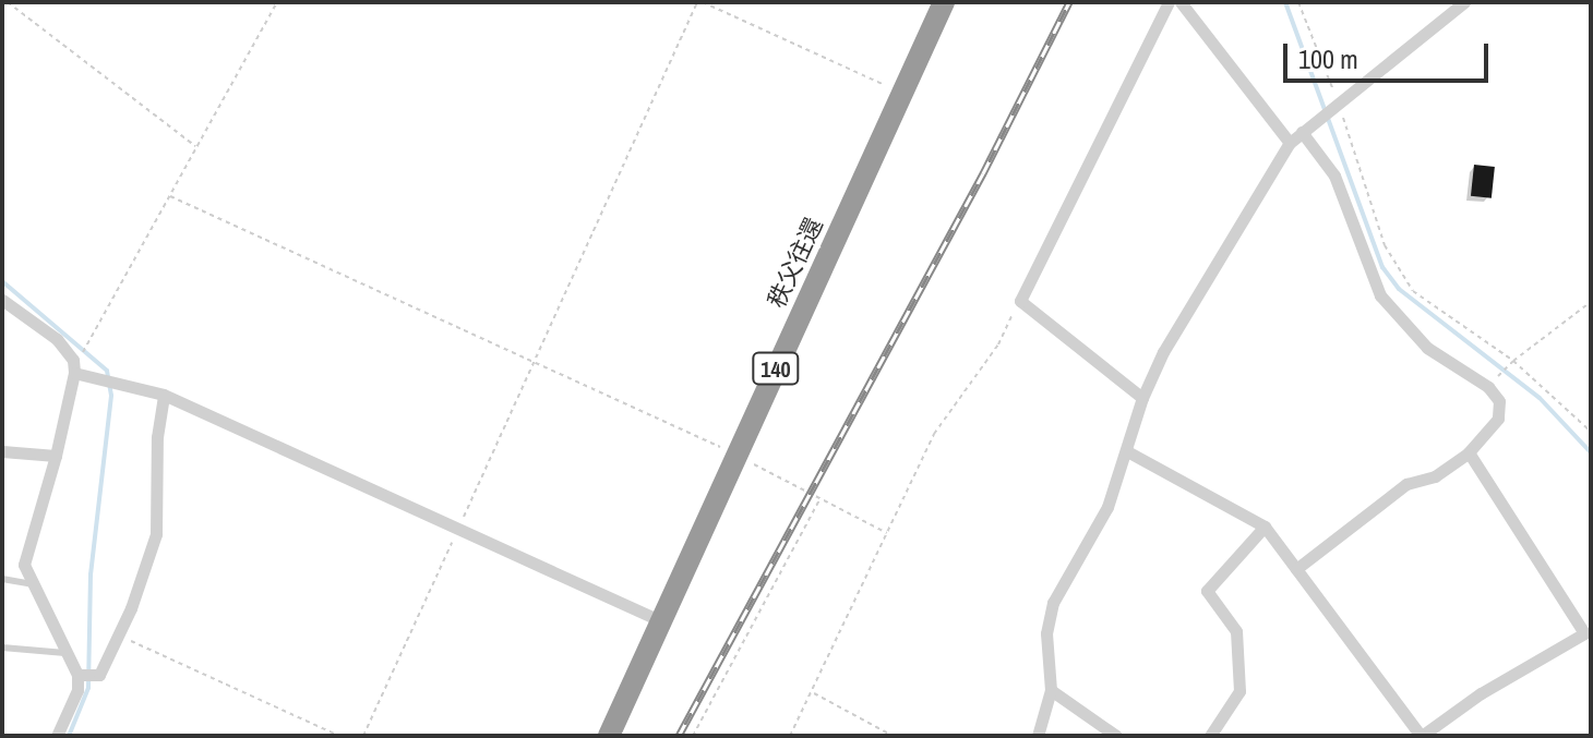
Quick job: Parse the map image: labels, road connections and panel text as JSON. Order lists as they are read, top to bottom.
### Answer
{
  "streets": {
    "highway": ["秩父往還", "140"]
  },
  "scale_bar": "100 m"
}
